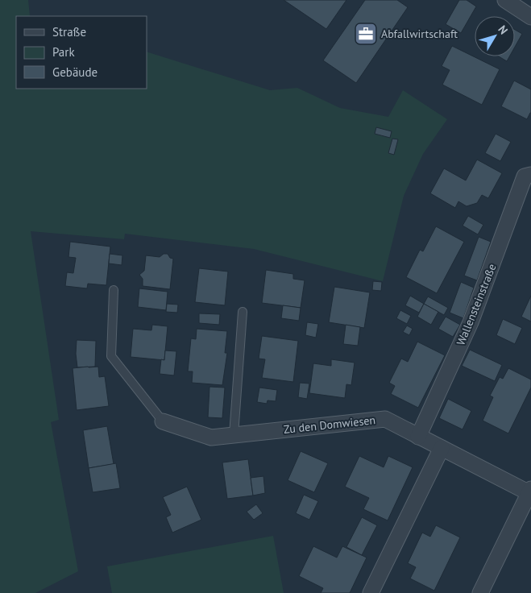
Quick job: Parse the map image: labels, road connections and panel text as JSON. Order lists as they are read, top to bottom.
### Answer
{
  "streets": {
    "street": ["Wallensteinstraße", "Zu den Domwiesen"]
  },
  "crossings": [
    ["Wallensteinstraße", "Zu den Domwiesen"]
  ],
  "places": {
    "office": ["Abfallwirtschaft"]
  },
  "legend": ["Straße", "Park", "Gebäude"],
  "north": "top right"
}
